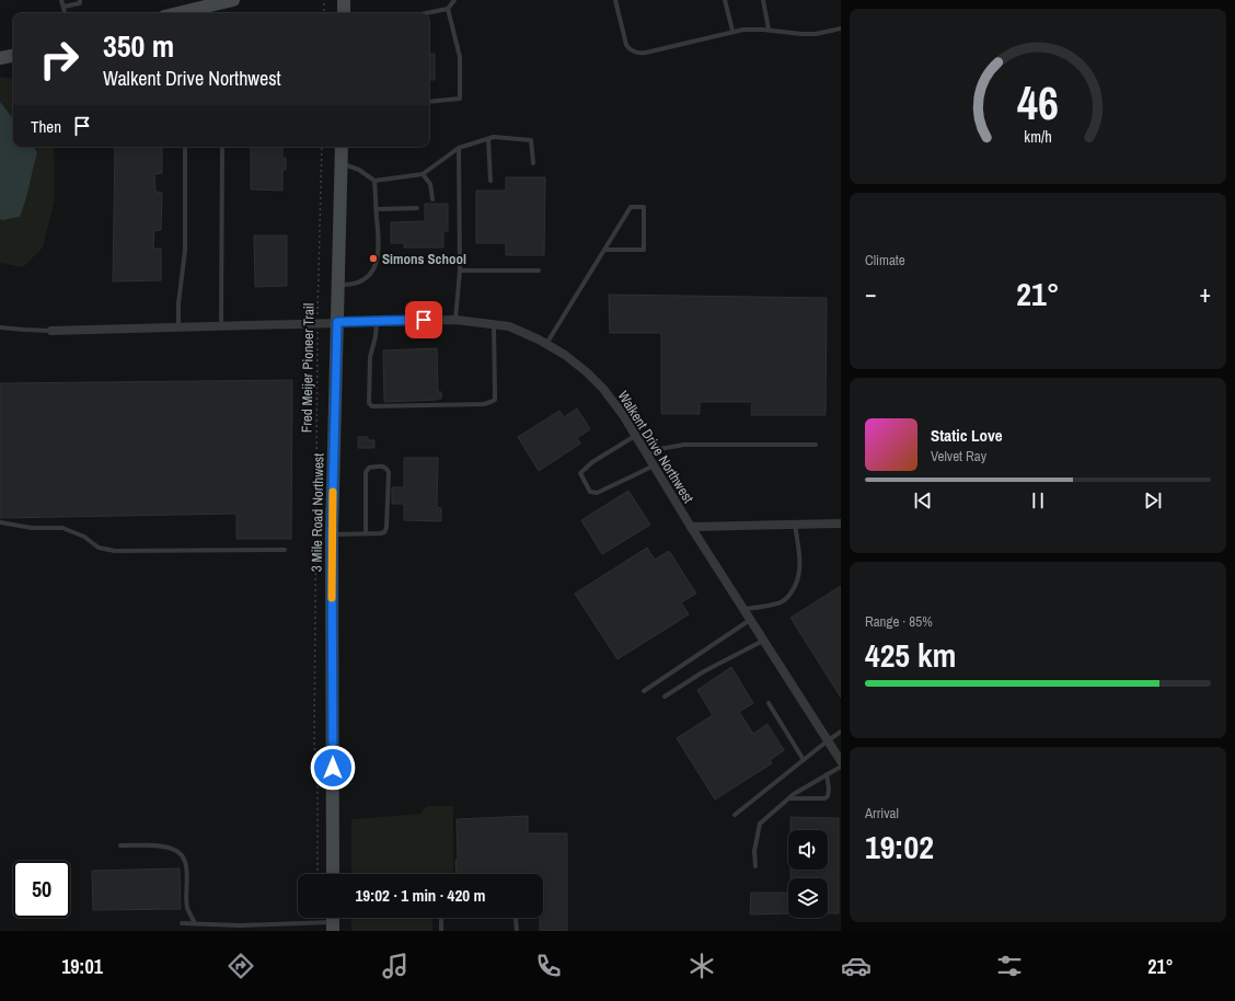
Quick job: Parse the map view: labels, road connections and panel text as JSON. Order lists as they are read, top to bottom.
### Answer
{
  "streets": {
    "main road": ["3 Mile Road Northwest"],
    "street": ["Walkent Drive Northwest"],
    "path": ["Fred Meijer Pioneer Trail"]
  },
  "crossings": [
    ["Fred Meijer Pioneer Trail", "Walkent Drive Northwest"],
    ["Walkent Drive Northwest", "3 Mile Road Northwest"]
  ],
  "places": ["Simons School"],
  "page": {
    "turn": ["350 m", "Walkent Drive Northwest"],
    "then": "Then",
    "tile": [
      "Climate",
      ["Range · 85%", "425 km"],
      ["Arrival", "19:02"]
    ],
    "heat": ["−", "21°", "+"],
    "song": ["Static Love", "Velvet Ray"],
    "limit": "50",
    "trip": "19:02 · 1 min · 420 m",
    "tabs": ["19:01", "21°"],
    "gauge": ["46", "km/h"]
  }
}
